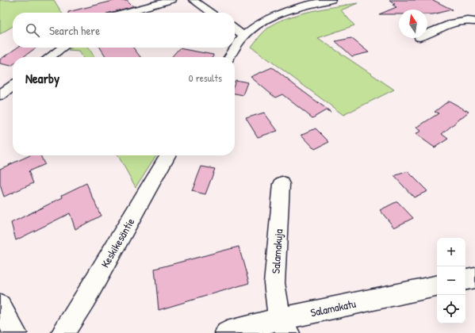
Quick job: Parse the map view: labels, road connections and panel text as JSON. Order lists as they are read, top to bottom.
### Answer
{
  "streets": {
    "street": ["Keskikesäntie", "Salamakuja", "Salamakatu"]
  },
  "crossings": [
    ["Salamakuja", "Salamakatu"]
  ],
  "north": "top",
  "page": {
    "search": "Search here",
    "heading": ["Nearby", "0 results"],
    "map_buttons": ["+", "−"]
  }
}
